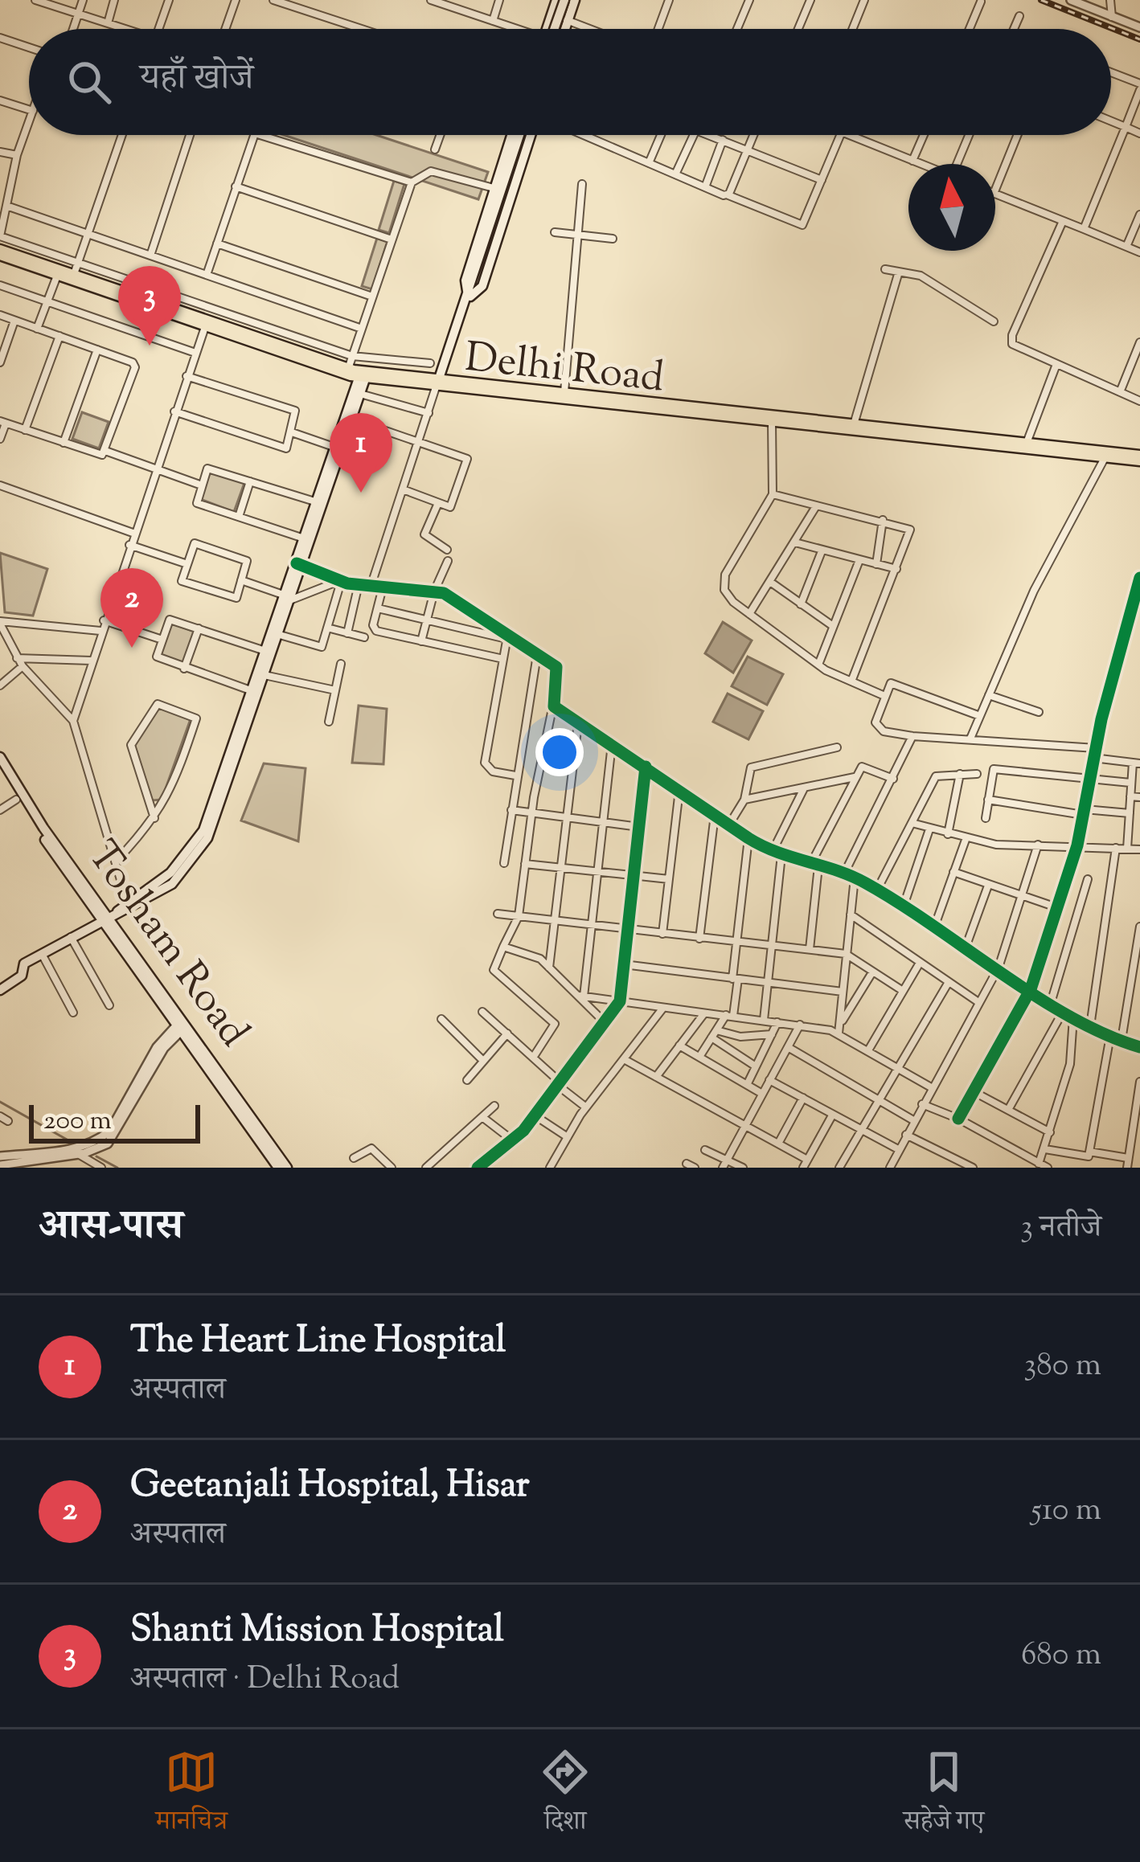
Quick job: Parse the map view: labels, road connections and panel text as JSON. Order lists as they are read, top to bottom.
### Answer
{
  "streets": {
    "main road": ["Delhi Road", "Tosham Road"]
  },
  "scale_bar": "200 m",
  "north": "top",
  "page": {
    "search": "यहाँ खोजें",
    "pins": ["3", "1", "2"],
    "scale": "200 m",
    "heading": ["आस-पास", "3 नतीजे"],
    "list": [
      {
        "mark": "1",
        "name": "The Heart Line Hospital",
        "note": "अस्पताल",
        "value": "380 m"
      },
      {
        "mark": "2",
        "name": "Geetanjali Hospital, Hisar",
        "note": "अस्पताल",
        "value": "510 m"
      },
      {
        "mark": "3",
        "name": "Shanti Mission Hospital",
        "note": "अस्पताल · Delhi Road",
        "value": "680 m"
      }
    ],
    "nav": ["मानचित्र", "दिशा", "सहेजे गए"]
  }
}
